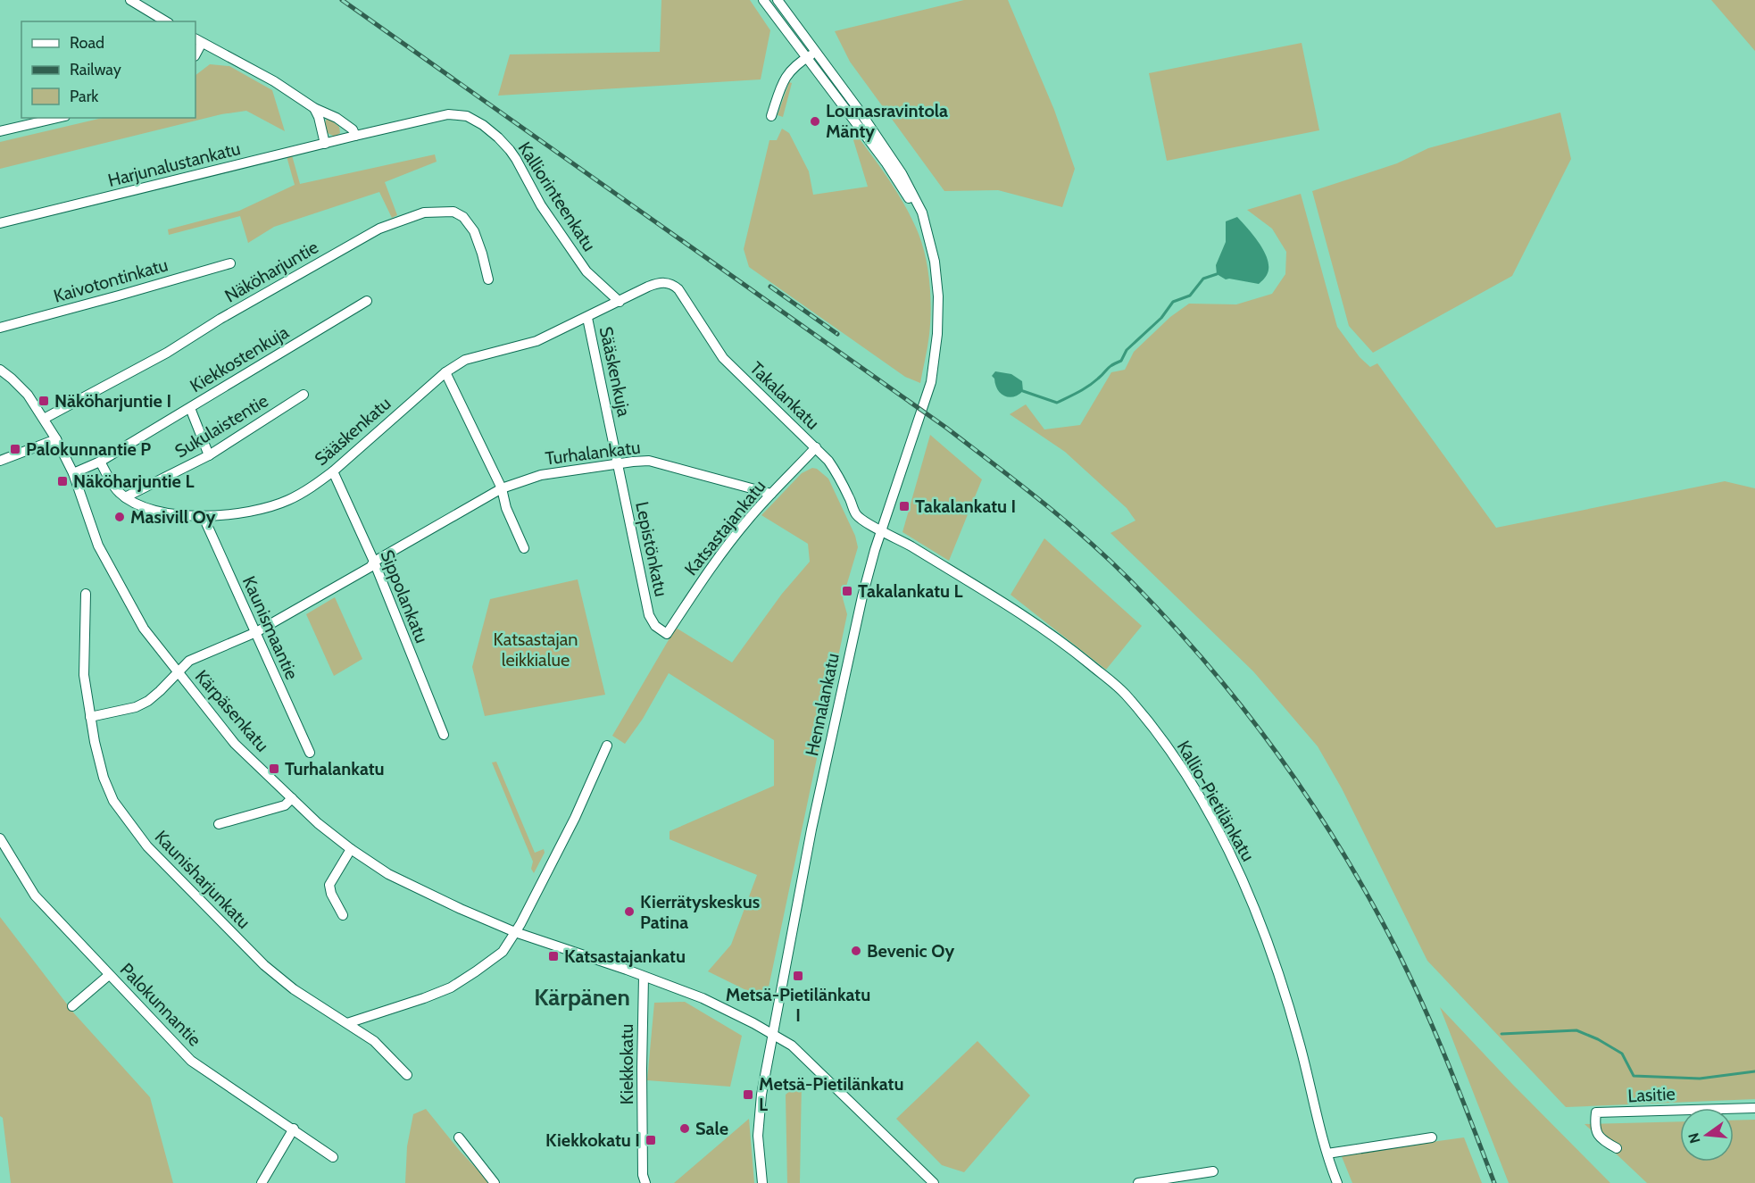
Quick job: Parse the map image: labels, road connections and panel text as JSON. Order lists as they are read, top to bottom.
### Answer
{
  "streets": {
    "street": [
      "Harjunalustankatu",
      "Kalliorinteenkatu",
      "Näköharjuntie",
      "Kaivotontinkatu",
      "Kiekkostenkuja",
      "Sääskenkuja",
      "Takalankatu",
      "Sukulaistentie",
      "Sääskenkatu",
      "Turhalankatu",
      "Katsastajankatu",
      "Lepistönkatu",
      "Sippolankatu",
      "Kaunismaantie",
      "Hennalankatu",
      "Kärpäsenkatu",
      "Kallio-Pietilänkatu",
      "Kaunisharjunkatu",
      "Palokunnantie",
      "Kiekkokatu",
      "Lasitie"
    ]
  },
  "crossings": [
    ["Harjunalustankatu", "Kalliorinteenkatu"],
    ["Kalliorinteenkatu", "Sääskenkatu"],
    ["Näköharjuntie", "Kärpäsenkatu"],
    ["Kiekkostenkuja", "Kärpäsenkatu"],
    ["Sääskenkuja", "Sääskenkatu"],
    ["Sääskenkuja", "Turhalankatu"],
    ["Sääskenkuja", "Lepistönkatu"],
    ["Takalankatu", "Sääskenkatu"],
    ["Takalankatu", "Katsastajankatu"],
    ["Takalankatu", "Hennalankatu"],
    ["Takalankatu", "Kallio-Pietilänkatu"],
    ["Sukulaistentie", "Sääskenkatu"],
    ["Sääskenkatu", "Sippolankatu"],
    ["Sääskenkatu", "Kaunismaantie"],
    ["Turhalankatu", "Katsastajankatu"],
    ["Turhalankatu", "Lepistönkatu"],
    ["Turhalankatu", "Sippolankatu"],
    ["Turhalankatu", "Kaunismaantie"],
    ["Turhalankatu", "Kärpäsenkatu"],
    ["Katsastajankatu", "Lepistönkatu"],
    ["Hennalankatu", "Kärpäsenkatu"],
    ["Hennalankatu", "Kallio-Pietilänkatu"],
    ["Kärpäsenkatu", "Kiekkokatu"]
  ],
  "districts": ["Kärpänen"],
  "parks": ["Katsastajan leikkialue"],
  "places": {
    "other": [
      "Lounasravintola Mänty",
      "Masivill Oy",
      "Kierrätyskeskus Patina",
      "Bevenic Oy",
      "Sale"
    ],
    "transit": [
      "Näköharjuntie I",
      "Palokunnantie P",
      "Näköharjuntie L",
      "Takalankatu I",
      "Takalankatu L",
      "Turhalankatu",
      "Katsastajankatu",
      "Metsä-Pietilänkatu I",
      "Metsä-Pietilänkatu L",
      "Kiekkokatu I"
    ]
  },
  "legend": ["Road", "Railway", "Park"],
  "north": "left"
}
